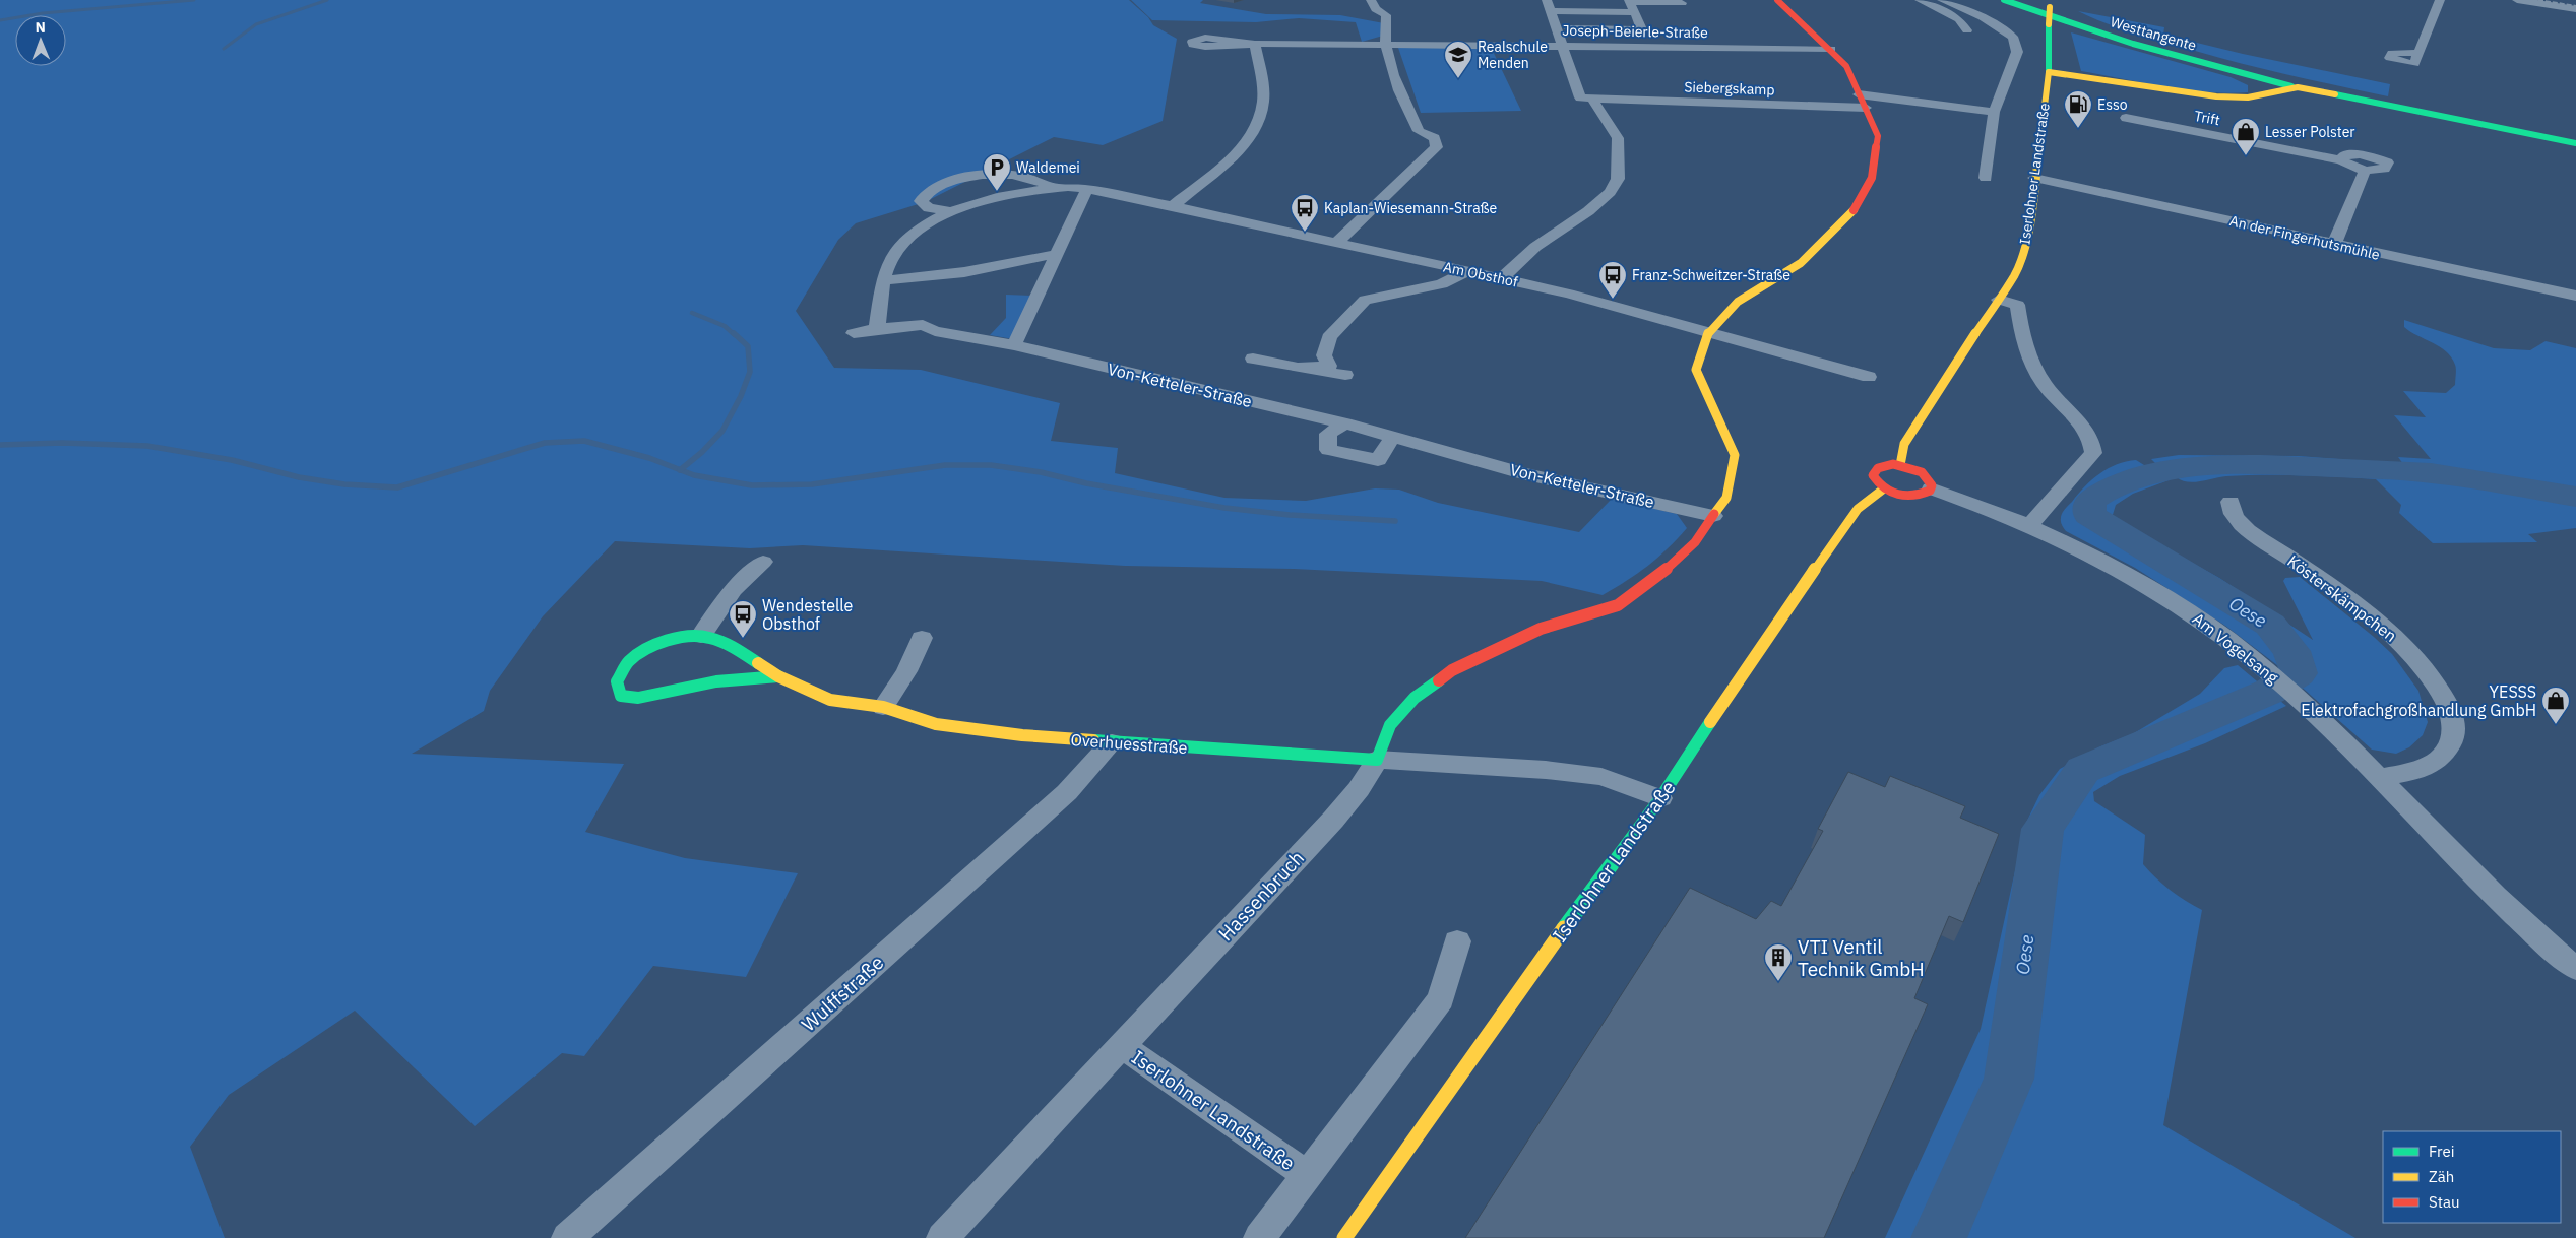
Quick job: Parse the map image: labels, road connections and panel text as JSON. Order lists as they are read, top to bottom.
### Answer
{
  "streets": {
    "main road": ["Westtangente", "Iserlohner Landstraße", "Overhuesstraße"],
    "street": [
      "Joseph-Beierle-Straße",
      "Siebergskamp",
      "Trift",
      "An der Fingerhutsmühle",
      "Am Obsthof",
      "Von-Ketteler-Straße",
      "Kösterskämpchen",
      "Am Vogelsang",
      "Hassenbruch",
      "Wulffstraße"
    ]
  },
  "crossings": [
    ["Joseph-Beierle-Straße", "Am Obsthof"],
    ["Iserlohner Landstraße", "An der Fingerhutsmühle"],
    ["Iserlohner Landstraße", "Hassenbruch"],
    ["Kösterskämpchen", "Am Vogelsang"],
    ["Overhuesstraße", "Hassenbruch"],
    ["Overhuesstraße", "Wulffstraße"]
  ],
  "water": ["Oese"],
  "places": {
    "school or university": ["Realschule Menden"],
    "fuel station": ["Esso"],
    "shop": ["Lesser Polster", "YESSS Elektrofachgroßhandlung GmbH"],
    "parking": ["Waldemei"],
    "bus stop": ["Kaplan-Wiesemann-Straße", "Franz-Schweitzer-Straße", "Wendestelle Obsthof"],
    "building": ["VTI Ventil Technik GmbH"]
  },
  "legend": ["Frei", "Zäh", "Stau"],
  "north": "top"
}
